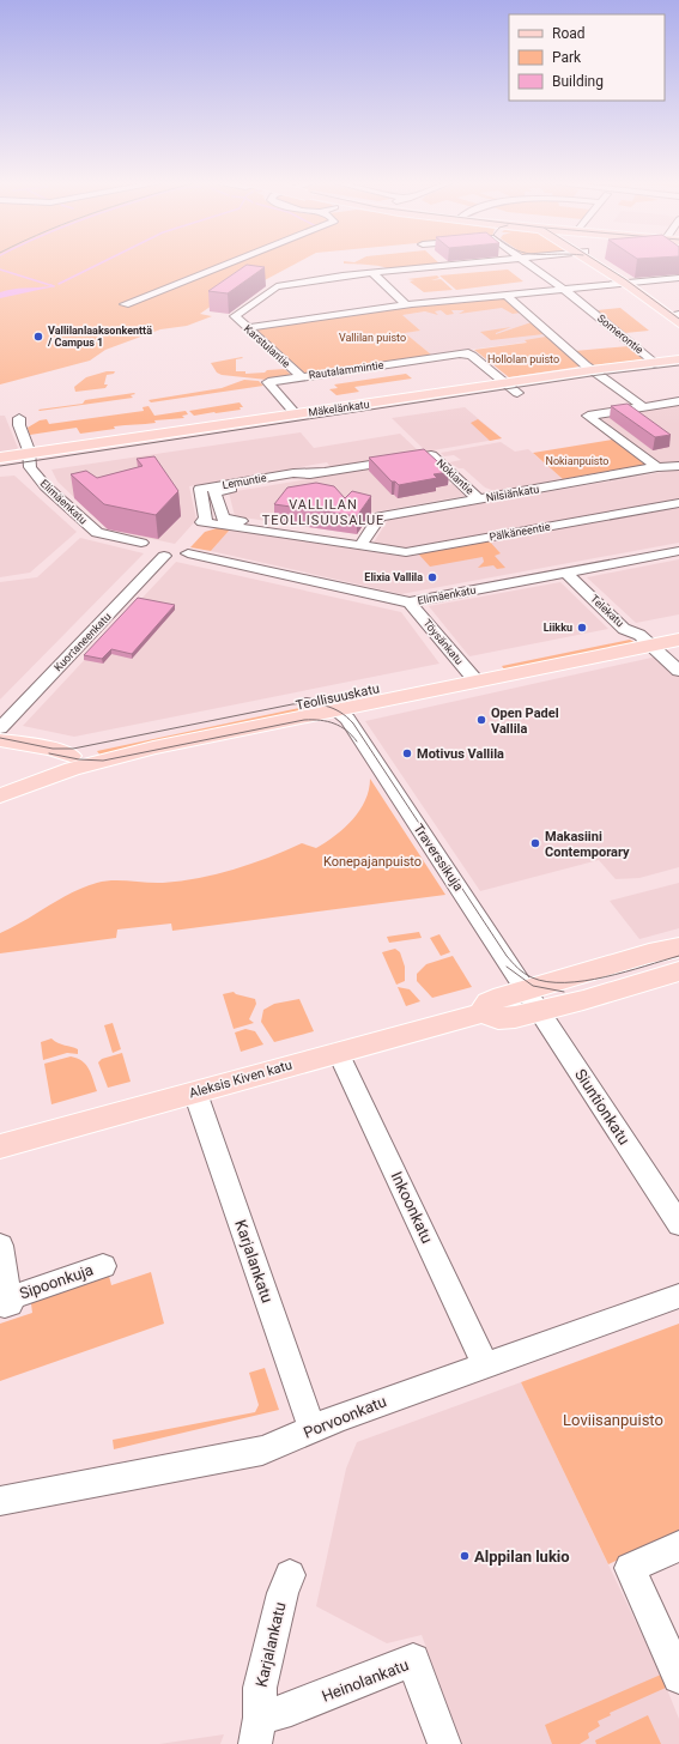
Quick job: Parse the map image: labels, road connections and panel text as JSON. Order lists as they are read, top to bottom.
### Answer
{
  "streets": {
    "main road": ["Mäkelänkatu", "Teollisuuskatu", "Aleksis Kiven katu"],
    "street": [
      "Somerontie",
      "Karstulantie",
      "Rautalammintie",
      "Nokiantie",
      "Lemuntie",
      "Nilsiänkatu",
      "Elimäenkatu",
      "Pälkäneentie",
      "Telekatu",
      "Kuortaneenkatu",
      "Töysänkatu",
      "Traverssikuja",
      "Siuntionkatu",
      "Inkoonkatu",
      "Karjalankatu",
      "Sipoonkuja",
      "Porvoonkatu",
      "Heinolankatu"
    ]
  },
  "crossings": [
    ["Somerontie", "Mäkelänkatu"],
    ["Karstulantie", "Rautalammintie"],
    ["Rautalammintie", "Mäkelänkatu"],
    ["Mäkelänkatu", "Elimäenkatu"],
    ["Nokiantie", "Lemuntie"],
    ["Nokiantie", "Nilsiänkatu"],
    ["Lemuntie", "Pälkäneentie"],
    ["Nilsiänkatu", "Pälkäneentie"],
    ["Elimäenkatu", "Telekatu"],
    ["Elimäenkatu", "Töysänkatu"],
    ["Töysänkatu", "Teollisuuskatu"],
    ["Traverssikuja", "Aleksis Kiven katu"],
    ["Traverssikuja", "Siuntionkatu"],
    ["Aleksis Kiven katu", "Siuntionkatu"],
    ["Aleksis Kiven katu", "Inkoonkatu"],
    ["Aleksis Kiven katu", "Karjalankatu"],
    ["Inkoonkatu", "Porvoonkatu"],
    ["Karjalankatu", "Porvoonkatu"],
    ["Karjalankatu", "Heinolankatu"]
  ],
  "districts": ["VALLILAN TEOLLISUUSALUE"],
  "parks": [
    "Vallilan puisto",
    "Hollolan puisto",
    "Nokianpuisto",
    "Konepajanpuisto",
    "Loviisanpuisto"
  ],
  "places": [
    "Vallilanlaaksonkenttä / Campus 1",
    "Elixia Vallila",
    "Liikku",
    "Open Padel Vallila",
    "Motivus Vallila",
    "Makasiini Contemporary",
    "Alppilan lukio"
  ],
  "legend": ["Road", "Park", "Building"]
}
